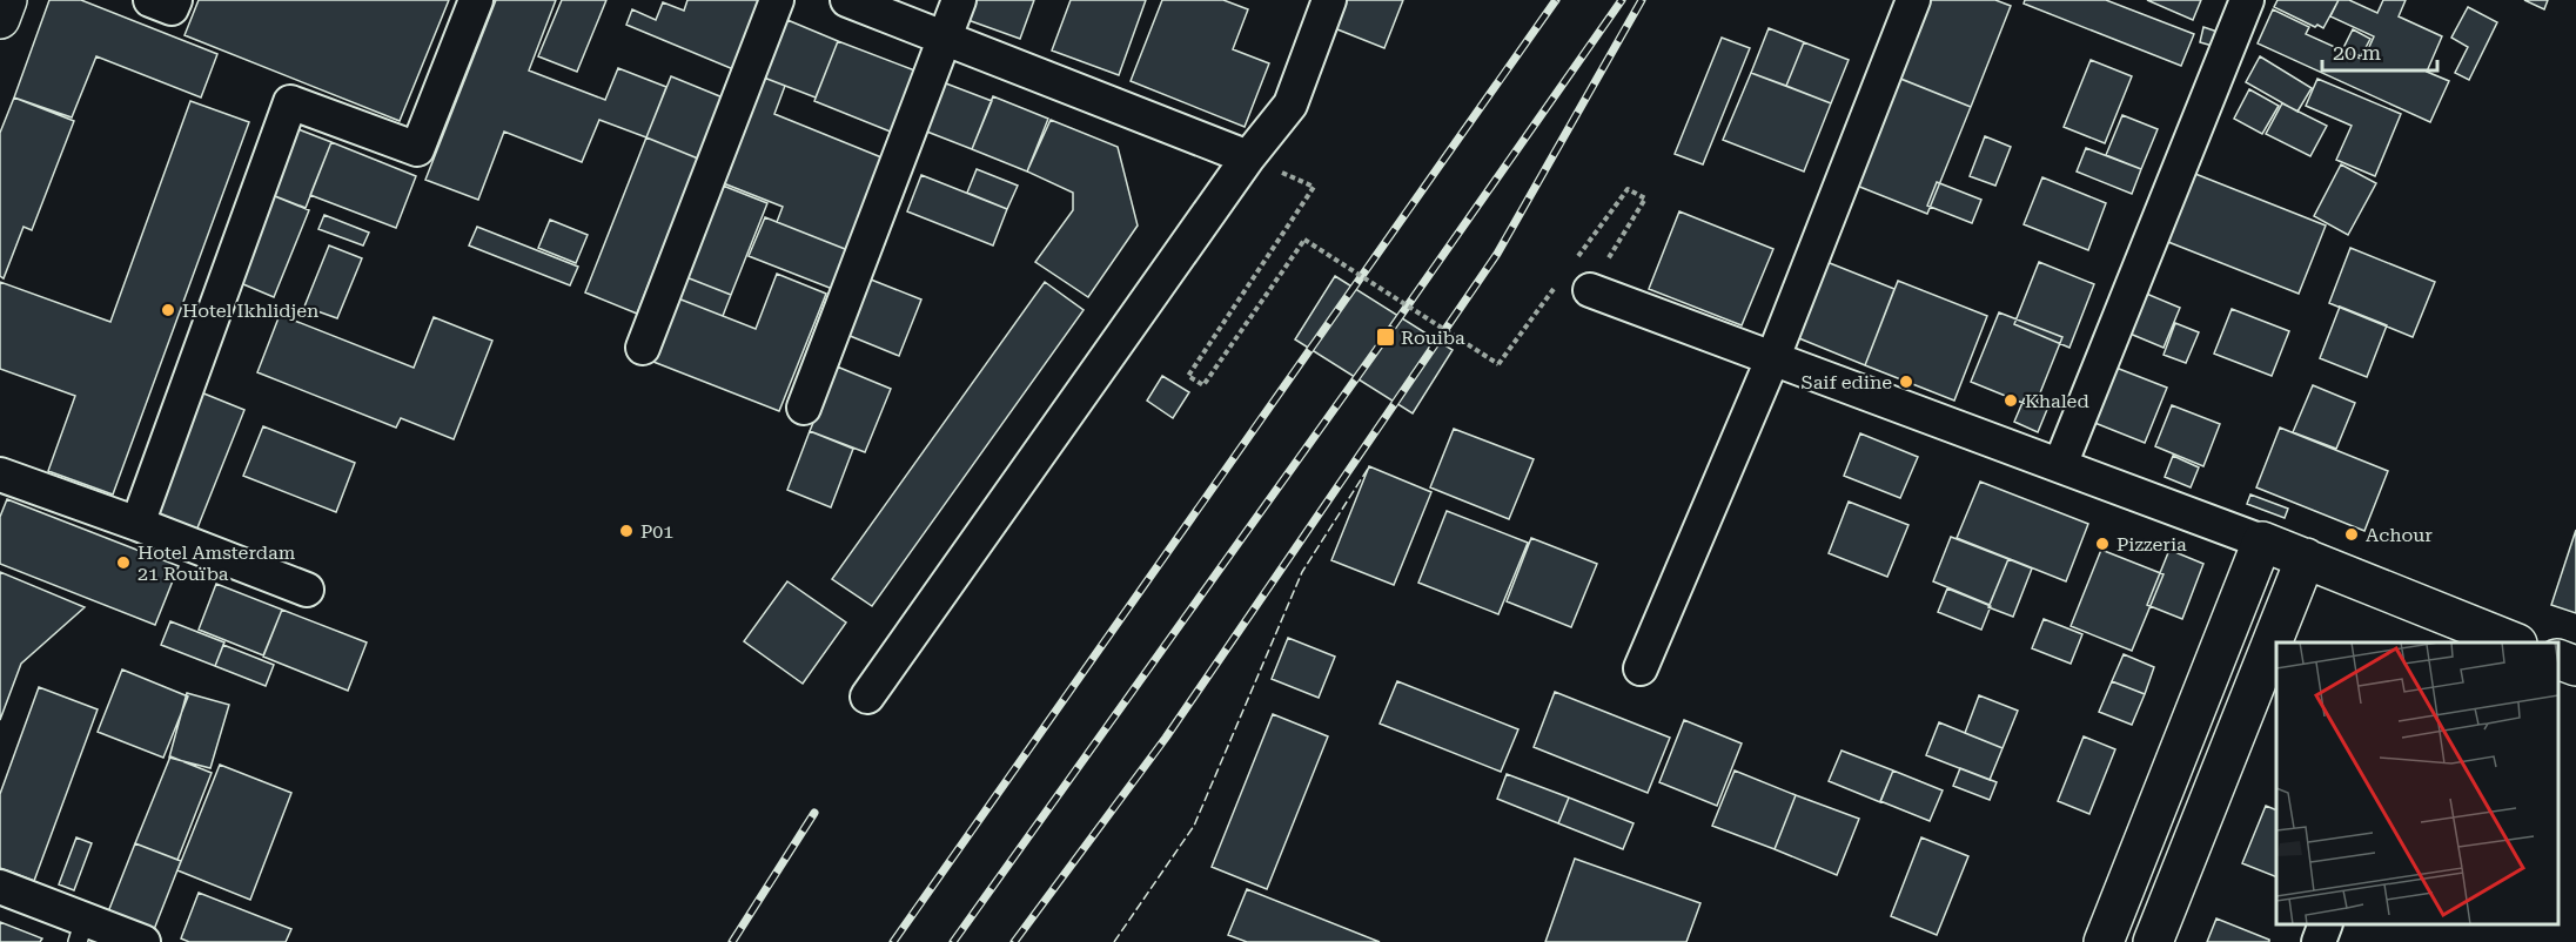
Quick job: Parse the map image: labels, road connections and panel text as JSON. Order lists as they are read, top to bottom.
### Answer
{
  "places": {
    "other": [
      "Hotel Ikhlidjen",
      "Saif edine",
      "Khaled",
      "P01",
      "Achour",
      "Pizzeria",
      "Hotel Amsterdam 21 Rouïba"
    ],
    "transit": ["Rouiba"]
  },
  "scale_bar": "20 m"
}
